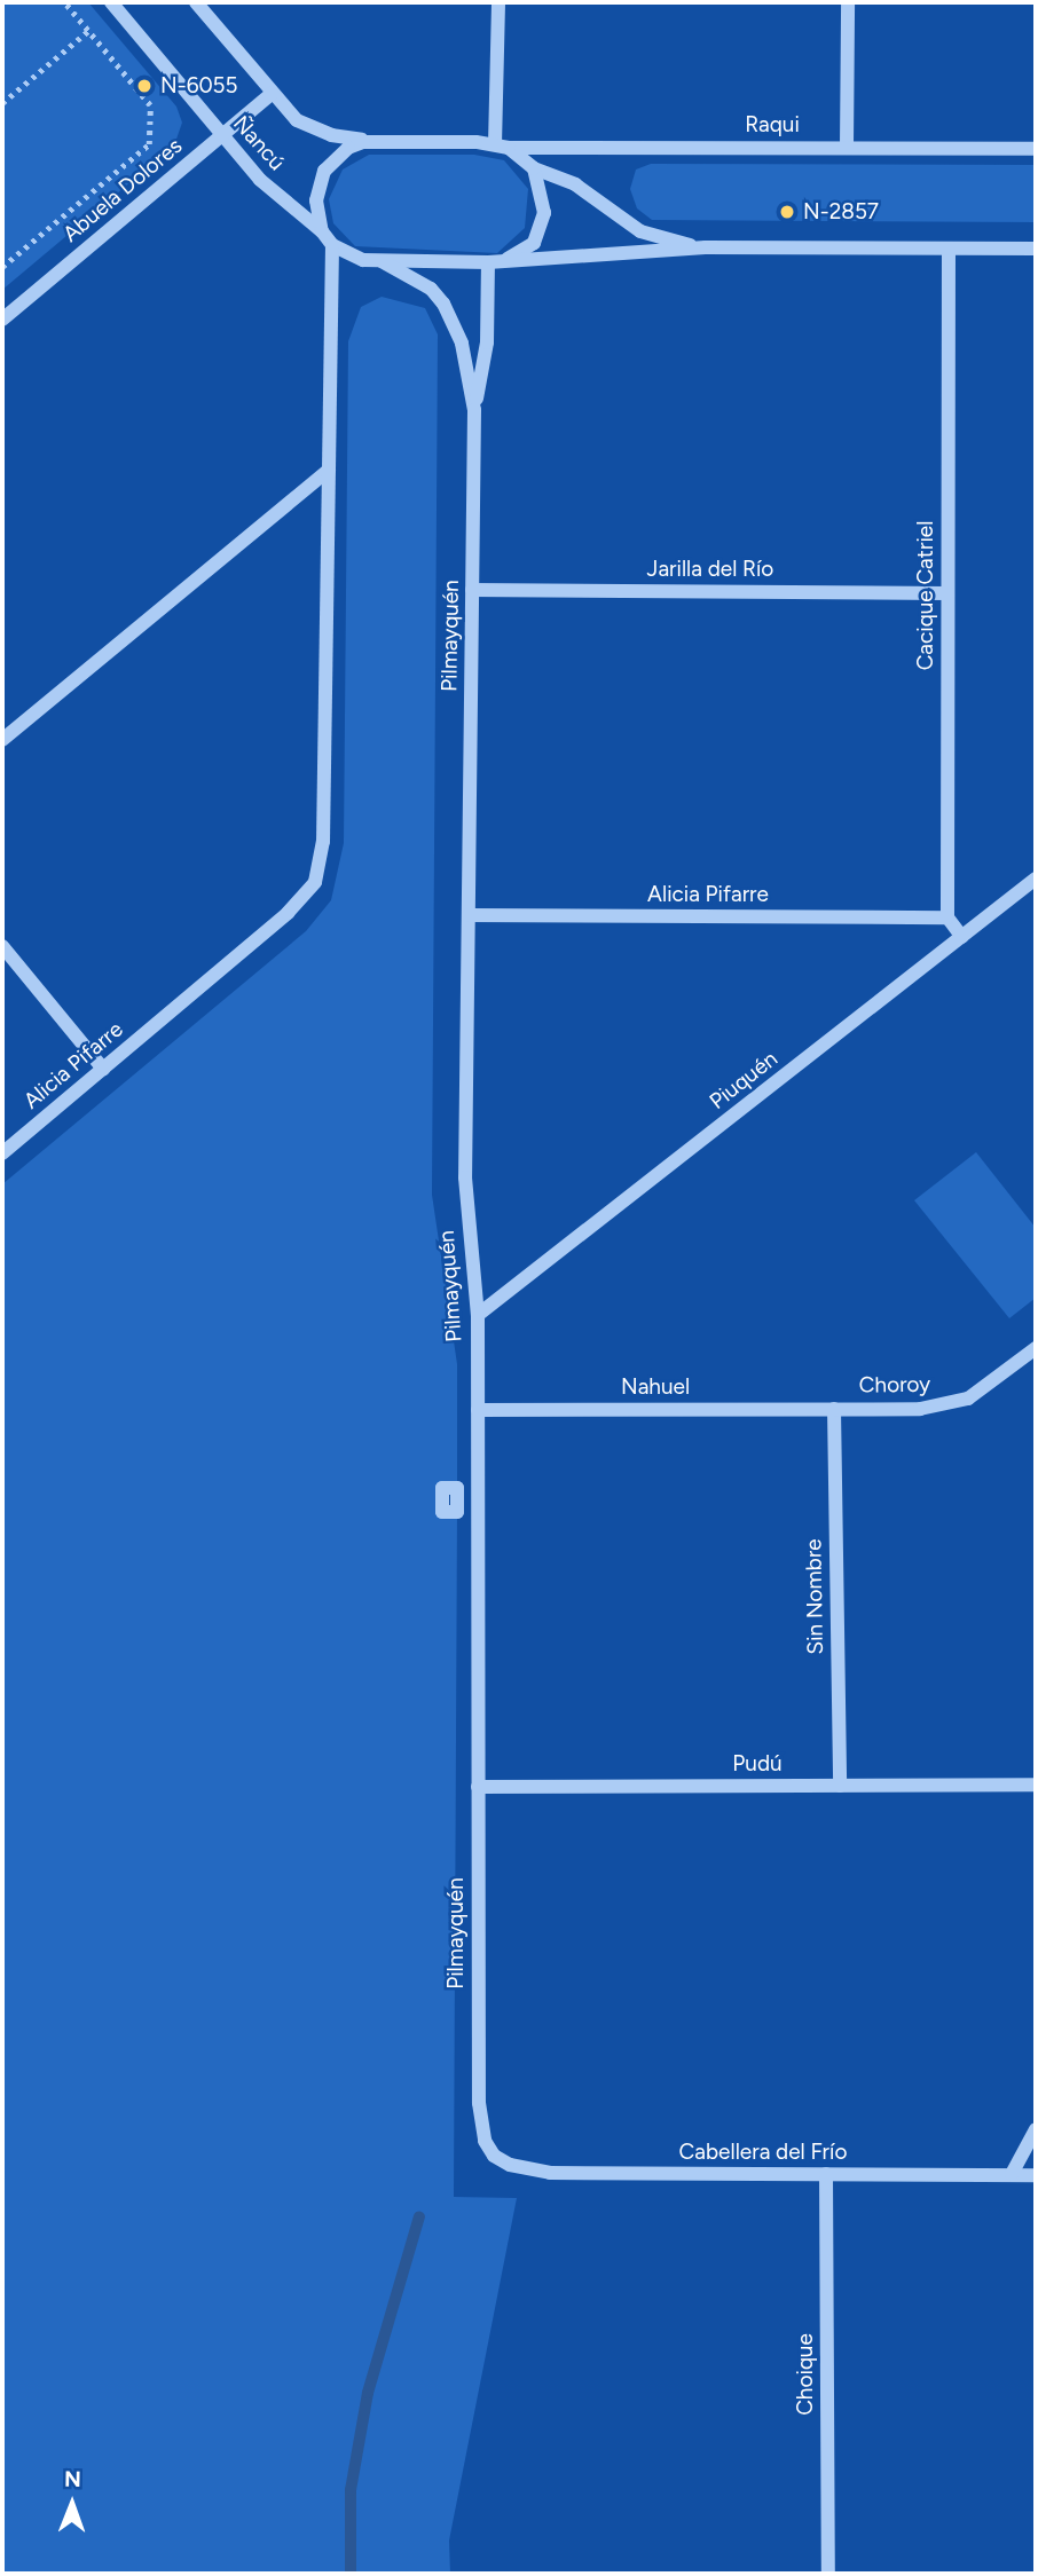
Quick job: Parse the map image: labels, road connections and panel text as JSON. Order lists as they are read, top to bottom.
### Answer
{
  "streets": {
    "street": [
      "Raqui",
      "Ñancú",
      "Abuela Dolores",
      "Jarilla del Río",
      "Cacique Catriel",
      "Pilmayquén",
      "Alicia Pifarre",
      "Piuquén",
      "Choroy",
      "Nahuel",
      "Sin Nombre",
      "Pudú",
      "Cabellera del Frío",
      "Choique"
    ]
  },
  "crossings": [
    ["Raqui", "Ñancú"],
    ["Ñancú", "Abuela Dolores"],
    ["Jarilla del Río", "Cacique Catriel"],
    ["Jarilla del Río", "Pilmayquén"],
    ["Cacique Catriel", "Alicia Pifarre"],
    ["Pilmayquén", "Alicia Pifarre"],
    ["Pilmayquén", "Piuquén"],
    ["Pilmayquén", "Nahuel"],
    ["Pilmayquén", "Pudú"],
    ["Pilmayquén", "Cabellera del Frío"],
    ["Choroy", "Nahuel"],
    ["Choroy", "Sin Nombre"],
    ["Nahuel", "Sin Nombre"],
    ["Sin Nombre", "Pudú"],
    ["Cabellera del Frío", "Choique"]
  ],
  "places": ["N-6055", "N-2857"],
  "north": "top"
}
